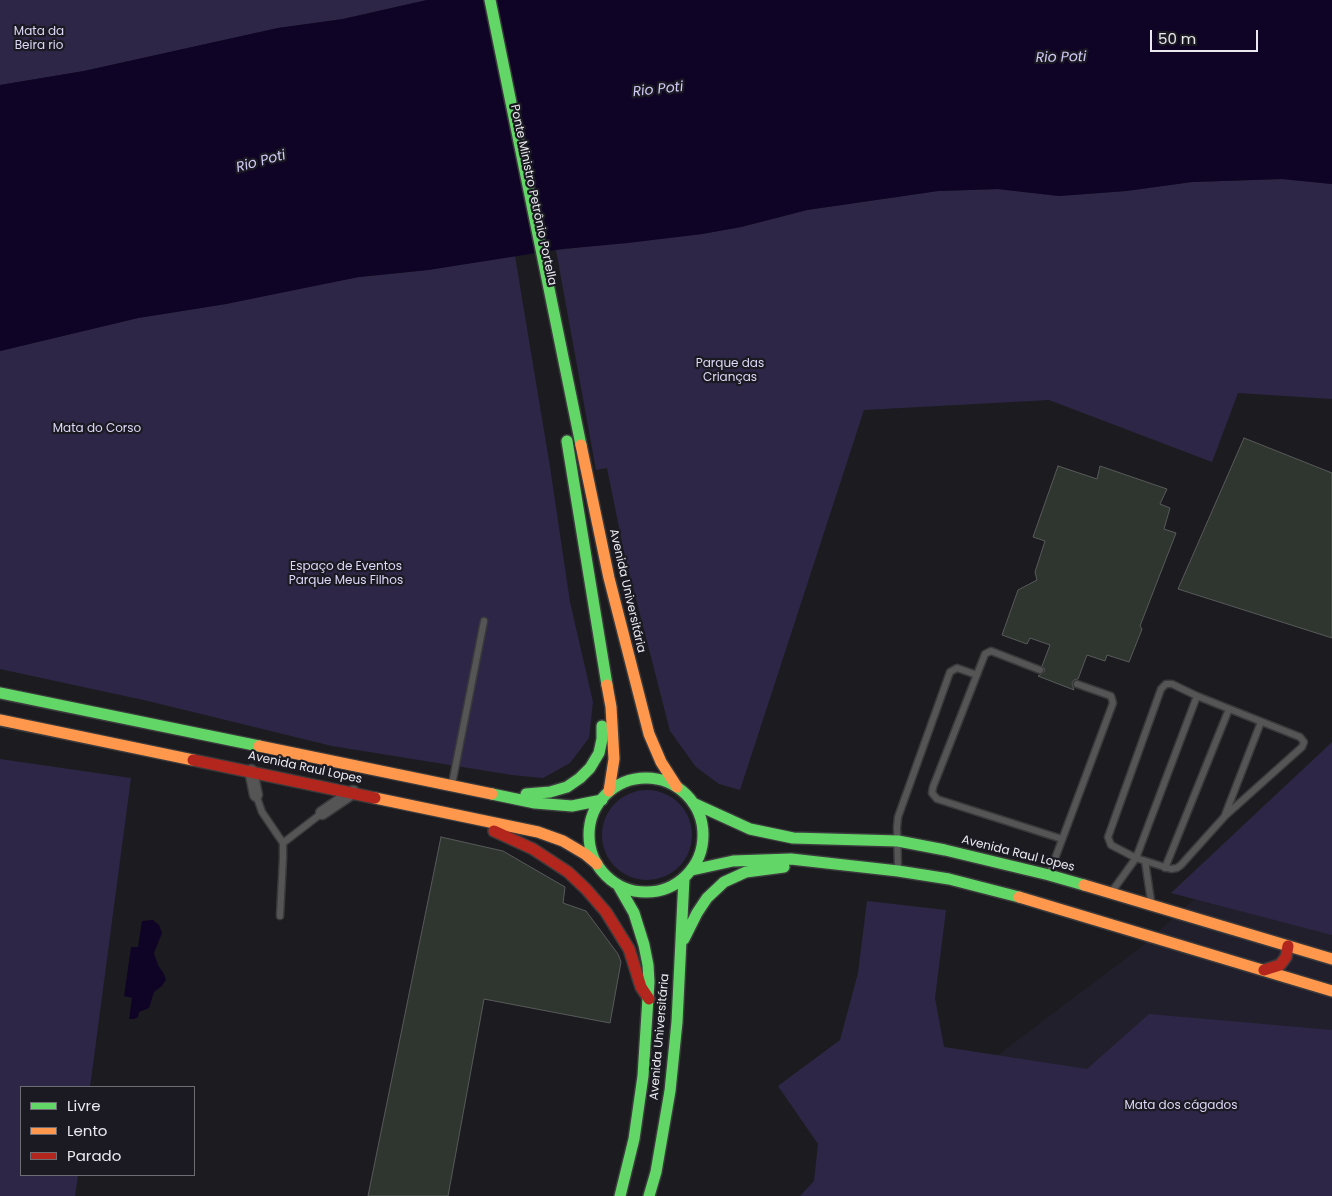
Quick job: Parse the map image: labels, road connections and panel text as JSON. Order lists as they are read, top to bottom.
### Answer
{
  "streets": {
    "main road": ["Ponte Ministro Petrônio Portella", "Avenida Universitária", "Avenida Raul Lopes"]
  },
  "crossings": [
    ["Ponte Ministro Petrônio Portella", "Avenida Universitária"],
    ["Avenida Universitária", "Avenida Raul Lopes"]
  ],
  "water": ["Rio Poti"],
  "parks": [
    "Mata da Beira rio",
    "Parque das Crianças",
    "Mata do Corso",
    "Espaço de Eventos Parque Meus Filhos",
    "Mata dos cágados"
  ],
  "legend": ["Livre", "Lento", "Parado"],
  "scale_bar": "50 m"
}
